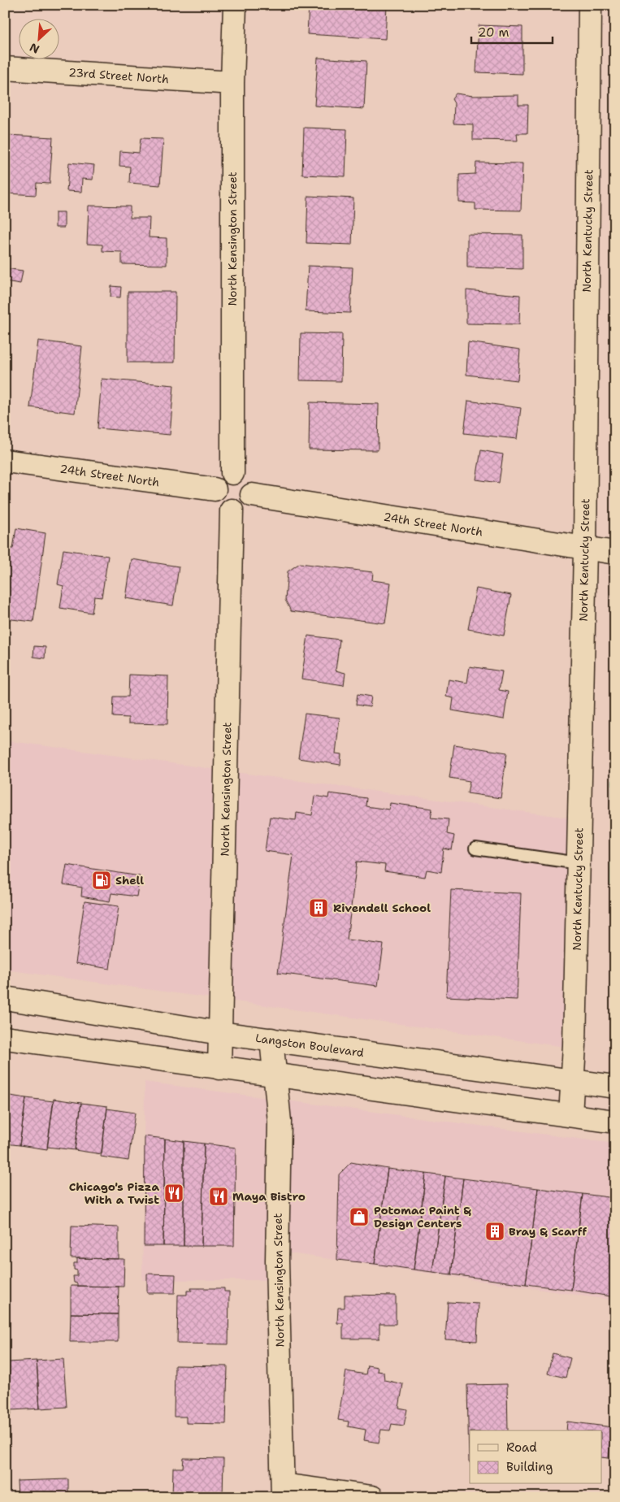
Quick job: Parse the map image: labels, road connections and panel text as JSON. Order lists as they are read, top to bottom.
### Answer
{
  "streets": {
    "street": [
      "23rd Street North",
      "North Kentucky Street",
      "North Kensington Street",
      "24th Street North",
      "Langston Boulevard"
    ]
  },
  "crossings": [
    ["23rd Street North", "North Kensington Street"],
    ["North Kentucky Street", "24th Street North"],
    ["North Kentucky Street", "Langston Boulevard"],
    ["North Kensington Street", "24th Street North"],
    ["North Kensington Street", "Langston Boulevard"]
  ],
  "places": {
    "fuel station": ["Shell"],
    "building": ["Rivendell School", "Bray & Scarff"],
    "restaurant": ["Chicago's Pizza With a Twist", "Maya Bistro"],
    "shop": ["Potomac Paint & Design Centers"]
  },
  "legend": ["Road", "Building"],
  "scale_bar": "20 m",
  "north": "bottom left"
}
